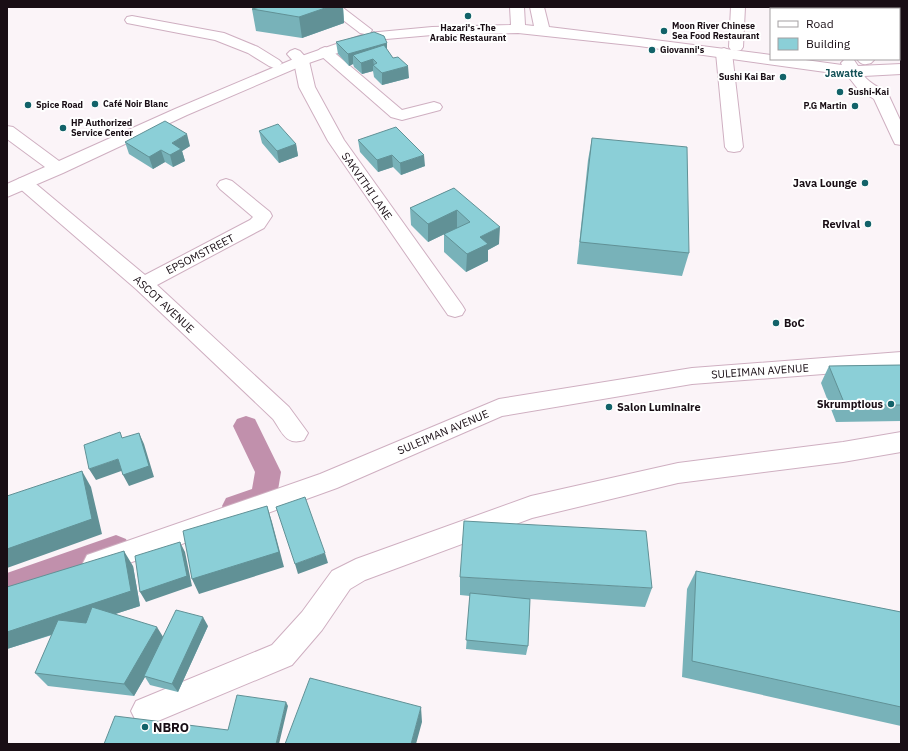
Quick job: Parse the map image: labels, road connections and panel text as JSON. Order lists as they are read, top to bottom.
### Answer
{
  "streets": {
    "street": [
      "SAKVITHI LANE",
      "EPSOMSTREET",
      "ASCOT AVENUE",
      "SULEIMAN AVENUE"
    ]
  },
  "crossings": [
    ["EPSOMSTREET", "ASCOT AVENUE"]
  ],
  "districts": ["Jawatte"],
  "places": [
    "Hazari's -The Arabic Restaurant",
    "Moon River Chinese Sea Food Restaurant",
    "Giovanni's",
    "Sushi Kai Bar",
    "Sushi-Kai",
    "Café Noir Blanc",
    "Spice Road",
    "P.G Martin",
    "HP Authorized Service Center",
    "Java Lounge",
    "Revival",
    "BoC",
    "Skrumptious",
    "Salon Luminaire",
    "NBRO"
  ],
  "legend": ["Road", "Building"]
}
